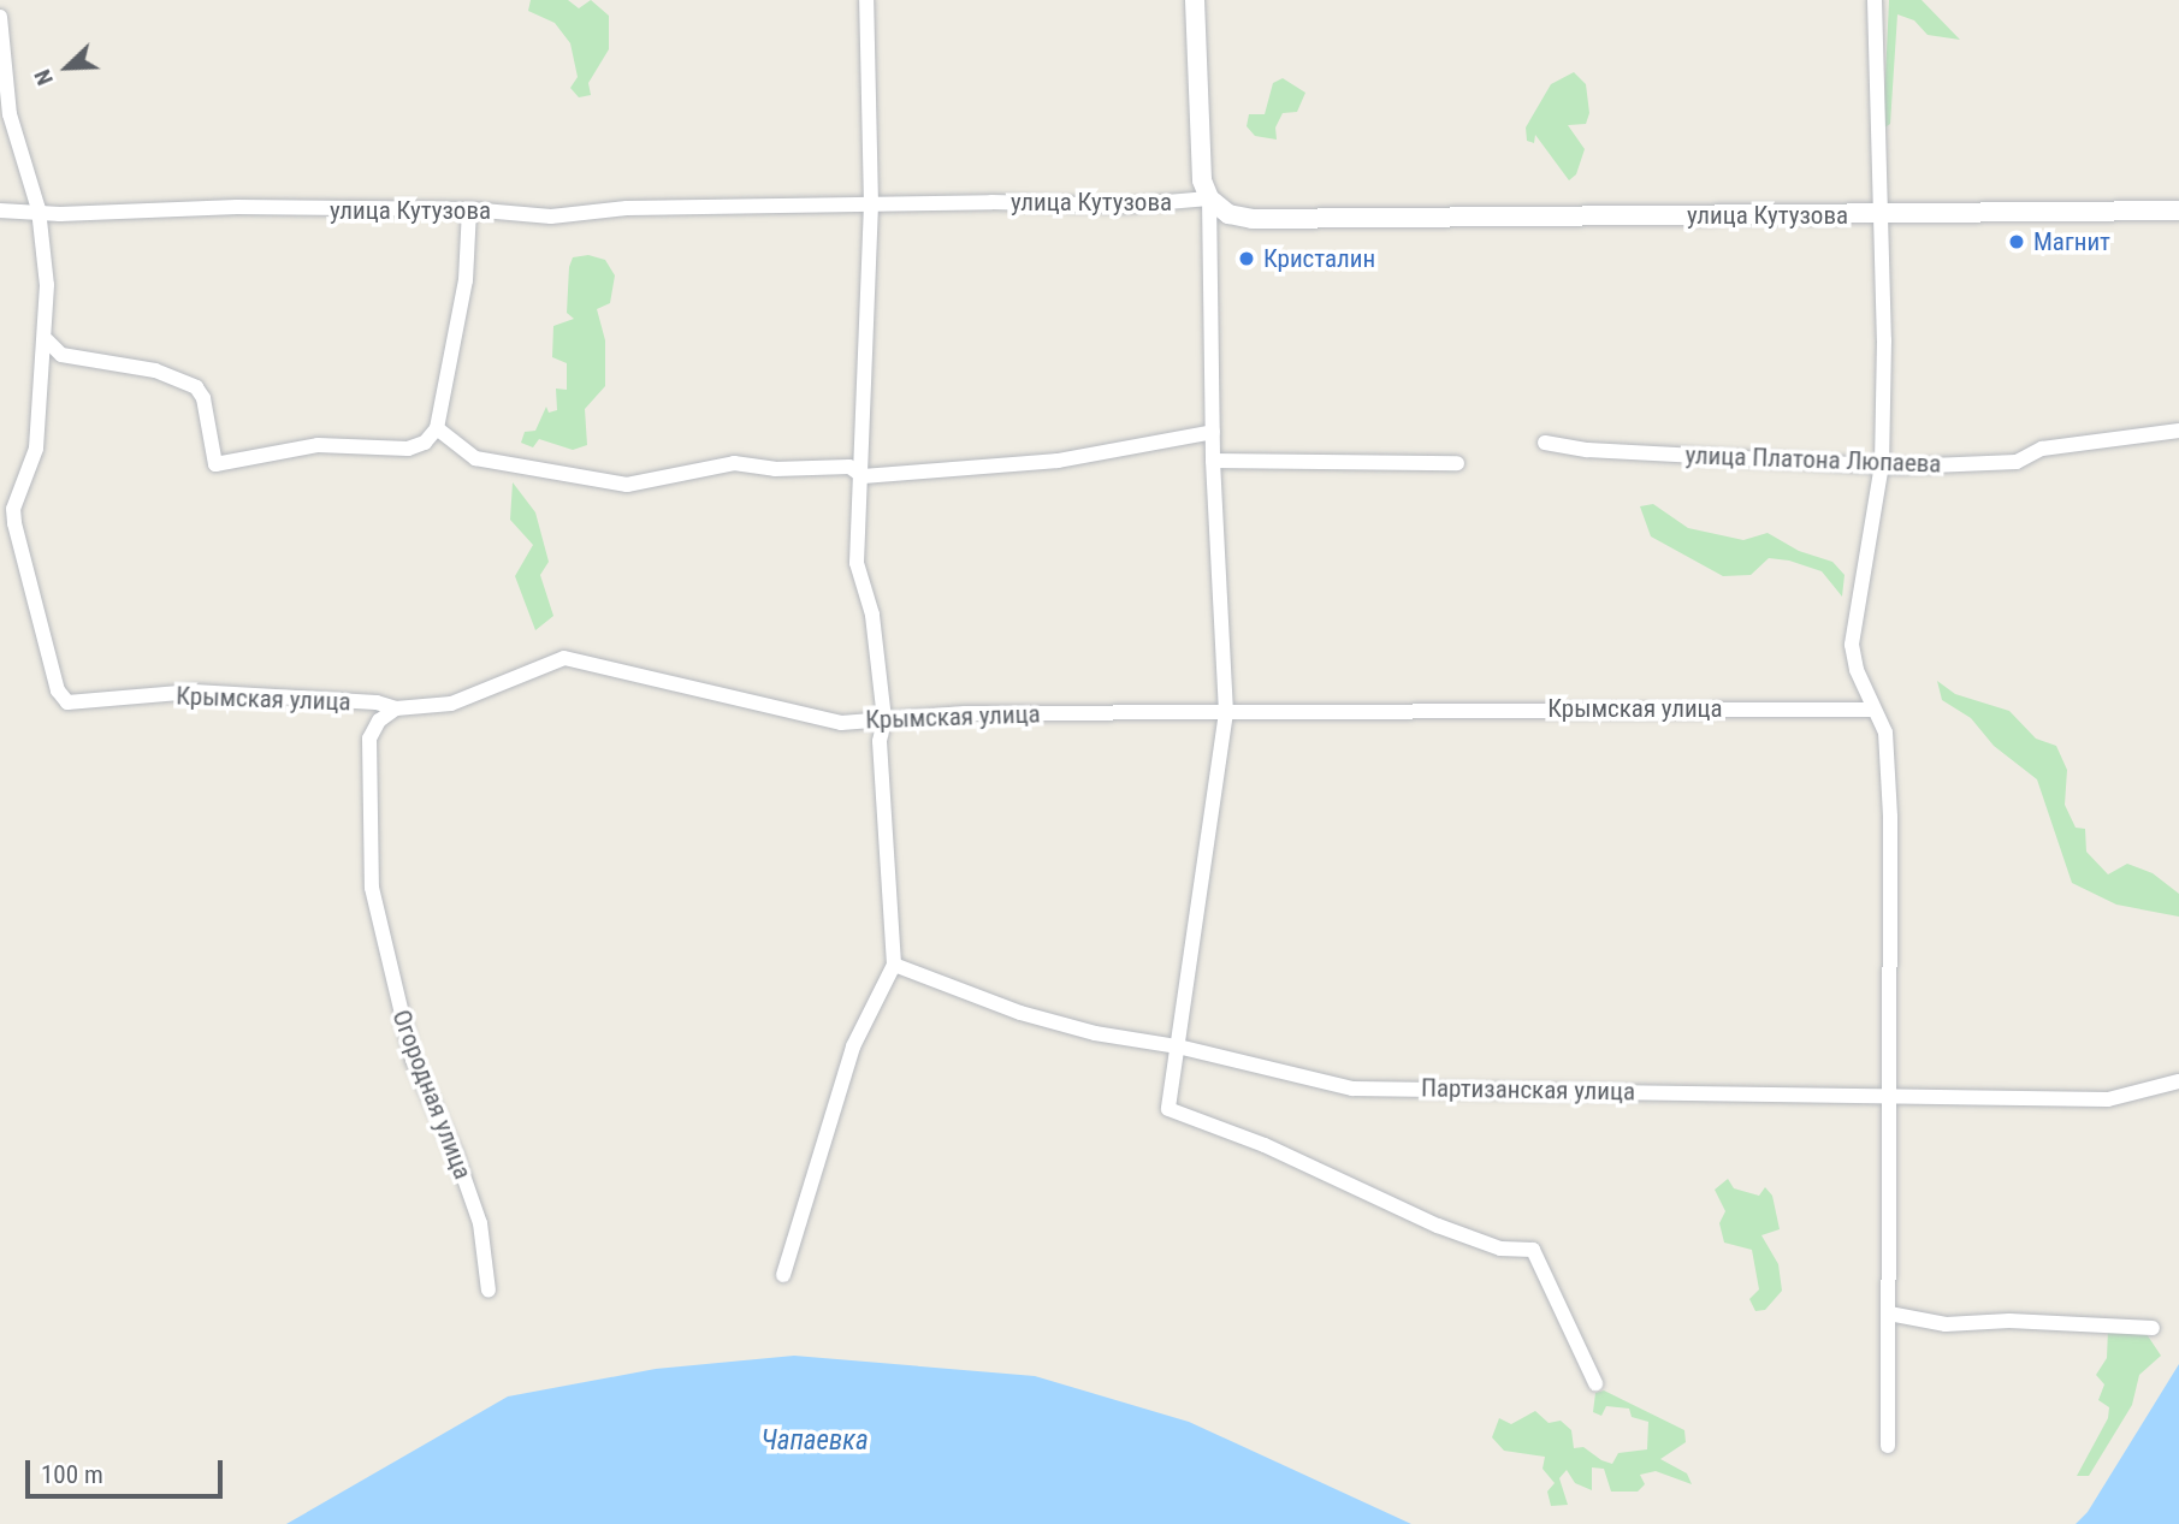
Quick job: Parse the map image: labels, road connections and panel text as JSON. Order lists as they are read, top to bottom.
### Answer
{
  "streets": {
    "street": [
      "улица Кутузова",
      "улица Платона Люпаева",
      "Крымская улица",
      "Партизанская улица",
      "Огородная улица"
    ]
  },
  "crossings": [
    ["Крымская улица", "Огородная улица"]
  ],
  "water": ["Чапаевка"],
  "places": ["Магнит", "Кристалин"],
  "scale_bar": "100 m",
  "north": "bottom left"
}
